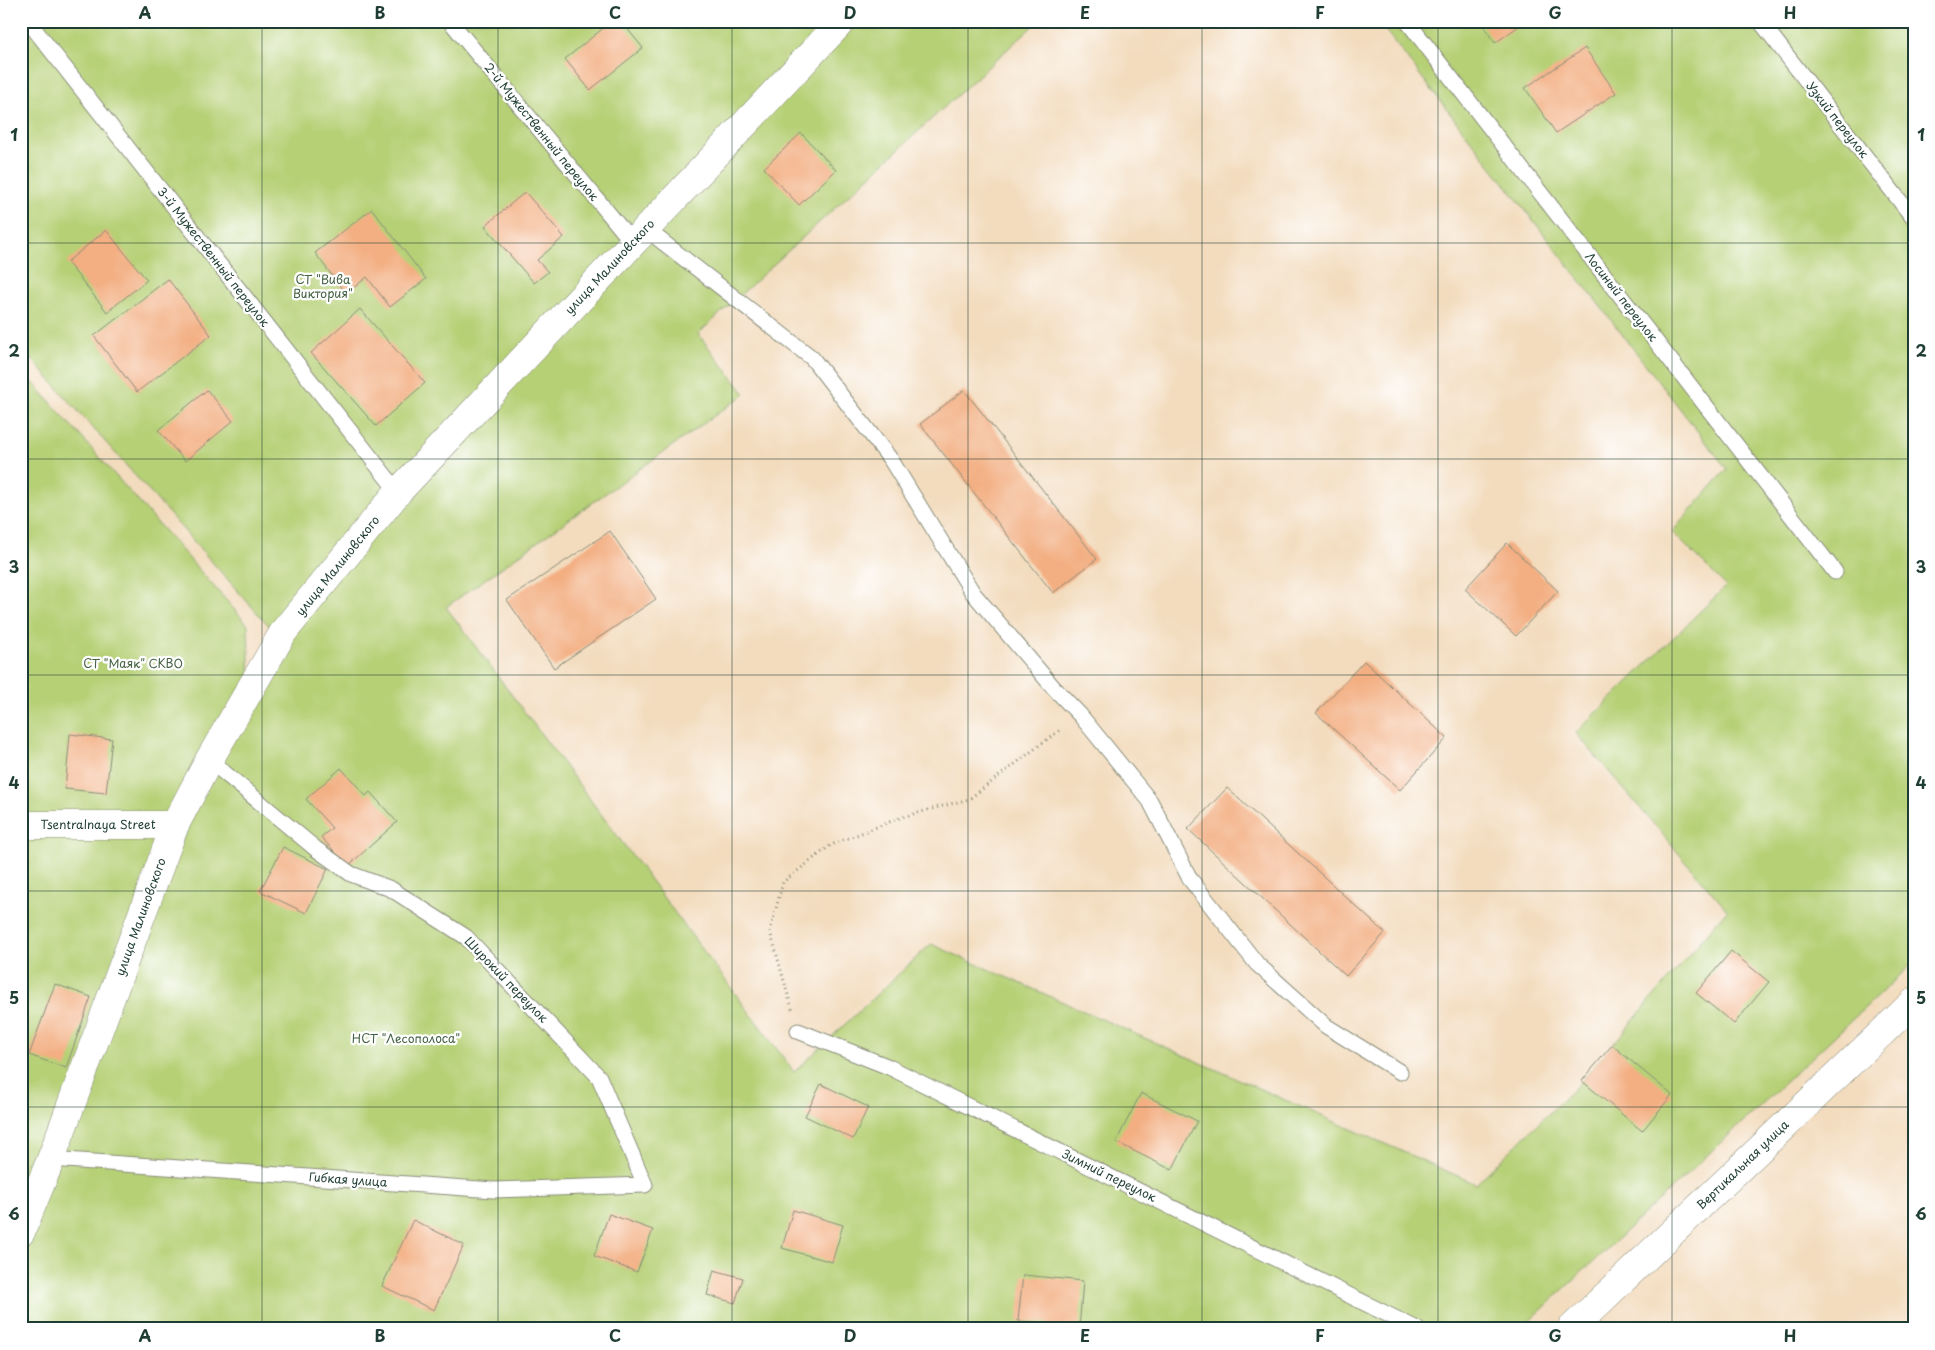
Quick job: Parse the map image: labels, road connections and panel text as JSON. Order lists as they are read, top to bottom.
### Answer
{
  "streets": {
    "street": ["улица Малиновского", "Tsentralnaya Street", "Вертикальная улица"],
    "lane": [
      "Узкий переулок",
      "2-й Мужественный переулок",
      "3-й Мужественный переулок",
      "Лосиный переулок",
      "Широкий переулок",
      "Зимний переулок",
      "Гибкая улица"
    ]
  },
  "crossings": [
    ["2-й Мужественный переулок", "улица Малиновского"],
    ["3-й Мужественный переулок", "улица Малиновского"],
    ["улица Малиновского", "Tsentralnaya Street"],
    ["улица Малиновского", "Широкий переулок"],
    ["улица Малиновского", "Гибкая улица"],
    ["Широкий переулок", "Гибкая улица"]
  ],
  "parks": ["СТ \"Вива Виктория\"", "СТ \"Маяк\" СКВО", "НСТ \"Лесополоса\""],
  "grid": {
    "columns": [
      "A",
      "B",
      "C",
      "D",
      "E",
      "F",
      "G",
      "H"
    ],
    "rows": [
      "1",
      "2",
      "3",
      "4",
      "5",
      "6"
    ]
  }
}
